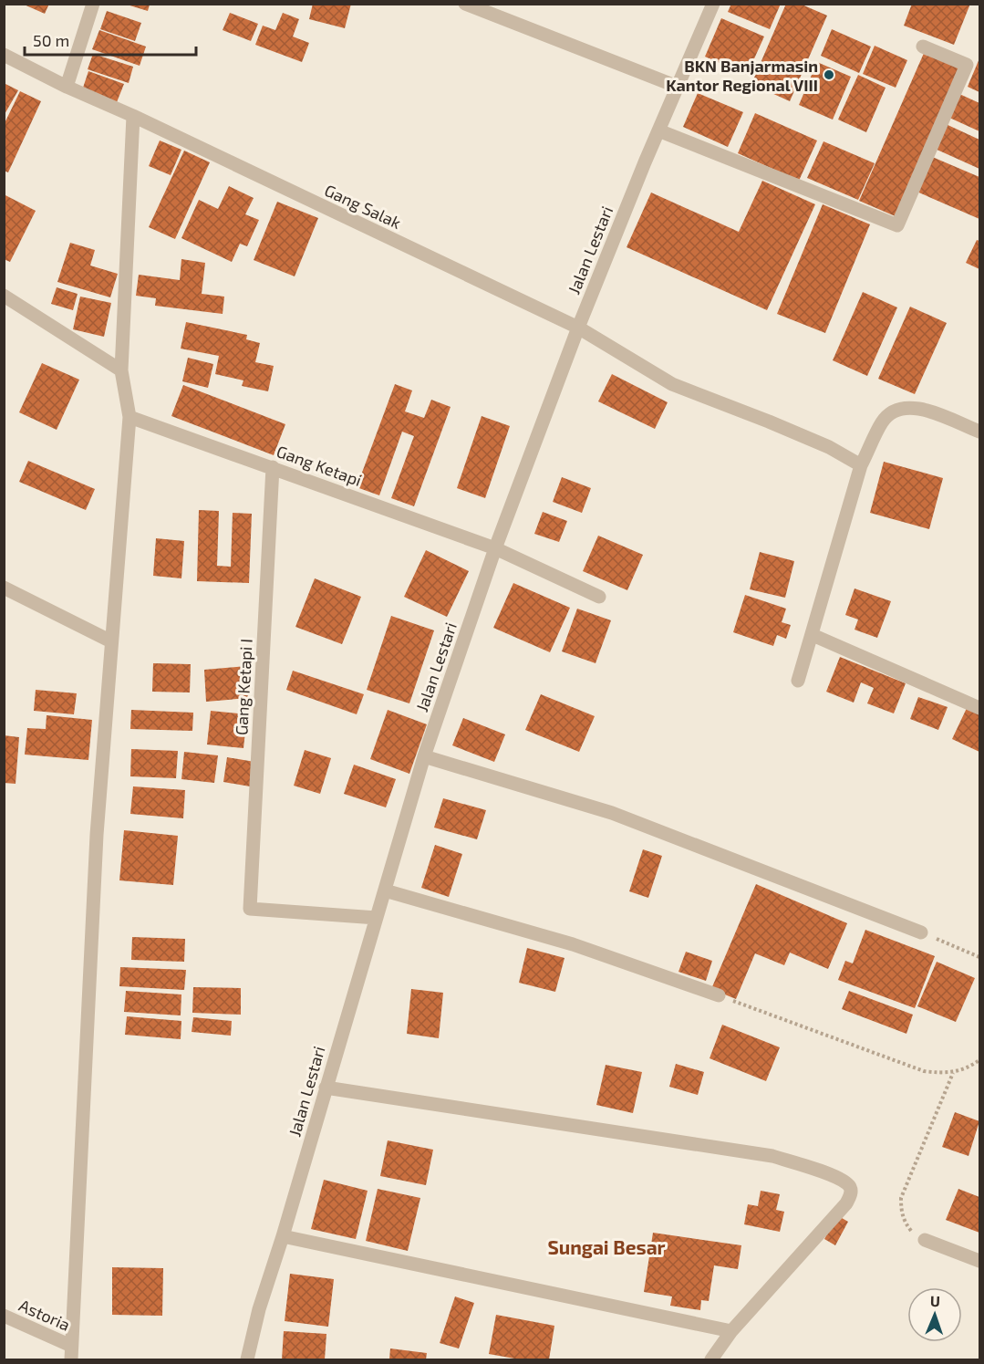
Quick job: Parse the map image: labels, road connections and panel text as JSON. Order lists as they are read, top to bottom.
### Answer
{
  "streets": {
    "street": [
      "Gang Salak",
      "Jalan Lestari",
      "Gang Ketapi",
      "Gang Ketapi I",
      "Astoria"
    ]
  },
  "crossings": [
    ["Gang Salak", "Jalan Lestari"],
    ["Jalan Lestari", "Gang Ketapi"],
    ["Jalan Lestari", "Gang Ketapi I"],
    ["Gang Ketapi", "Gang Ketapi I"]
  ],
  "districts": ["Sungai Besar"],
  "places": ["BKN Banjarmasin Kantor Regional VIII"],
  "scale_bar": "50 m",
  "north": "top"
}
